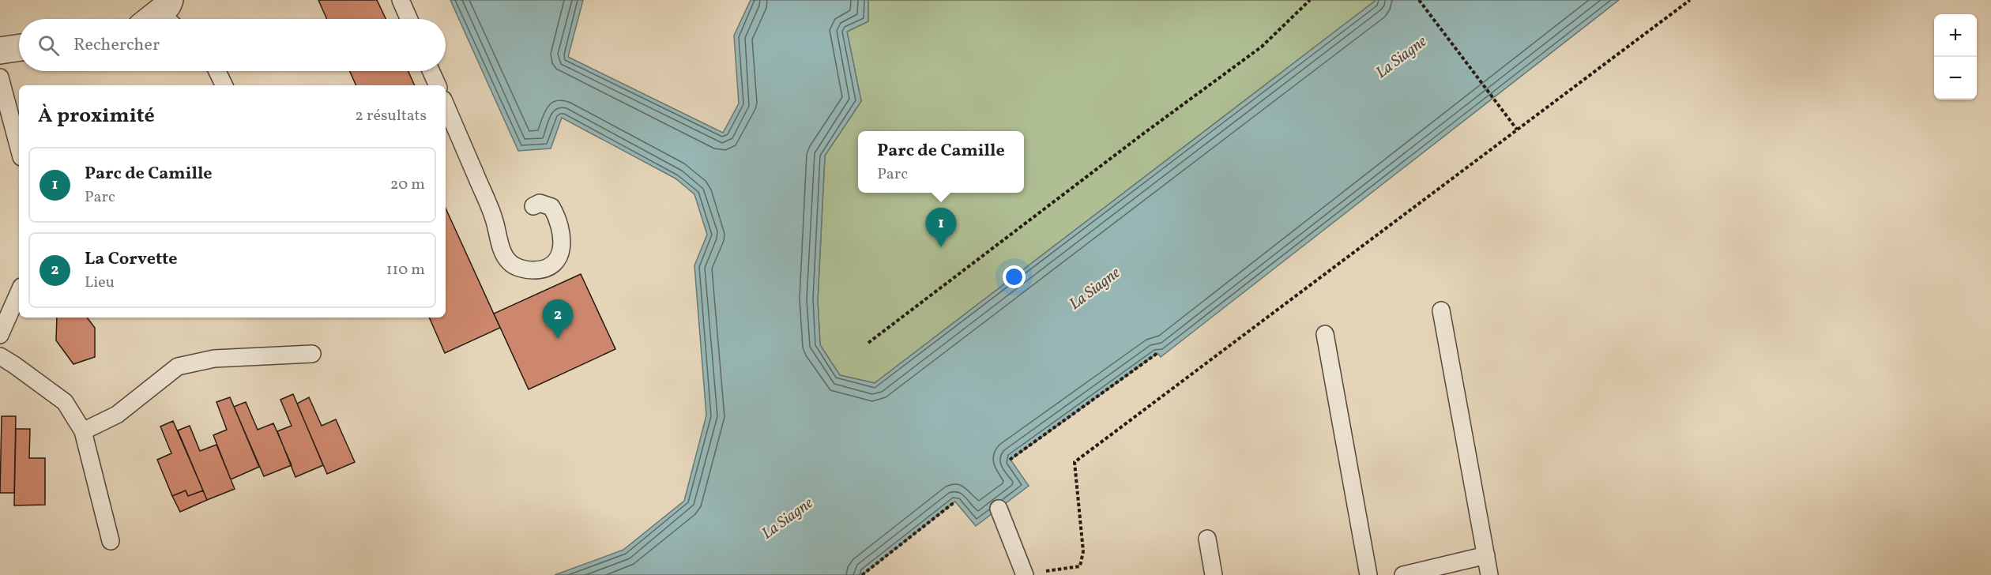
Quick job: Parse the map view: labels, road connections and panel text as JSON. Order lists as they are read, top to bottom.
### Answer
{
  "water": ["La Siagne"],
  "page": {
    "map_buttons": ["+", "−"],
    "search": "Rechercher",
    "heading": ["À proximité", "2 résultats"],
    "popup": ["Parc de Camille", "Parc"],
    "list": [
      {
        "mark": "1",
        "name": "Parc de Camille",
        "note": "Parc",
        "value": "20 m"
      },
      {
        "mark": "2",
        "name": "La Corvette",
        "note": "Lieu",
        "value": "110 m"
      }
    ],
    "pins": ["1", "2"]
  }
}
